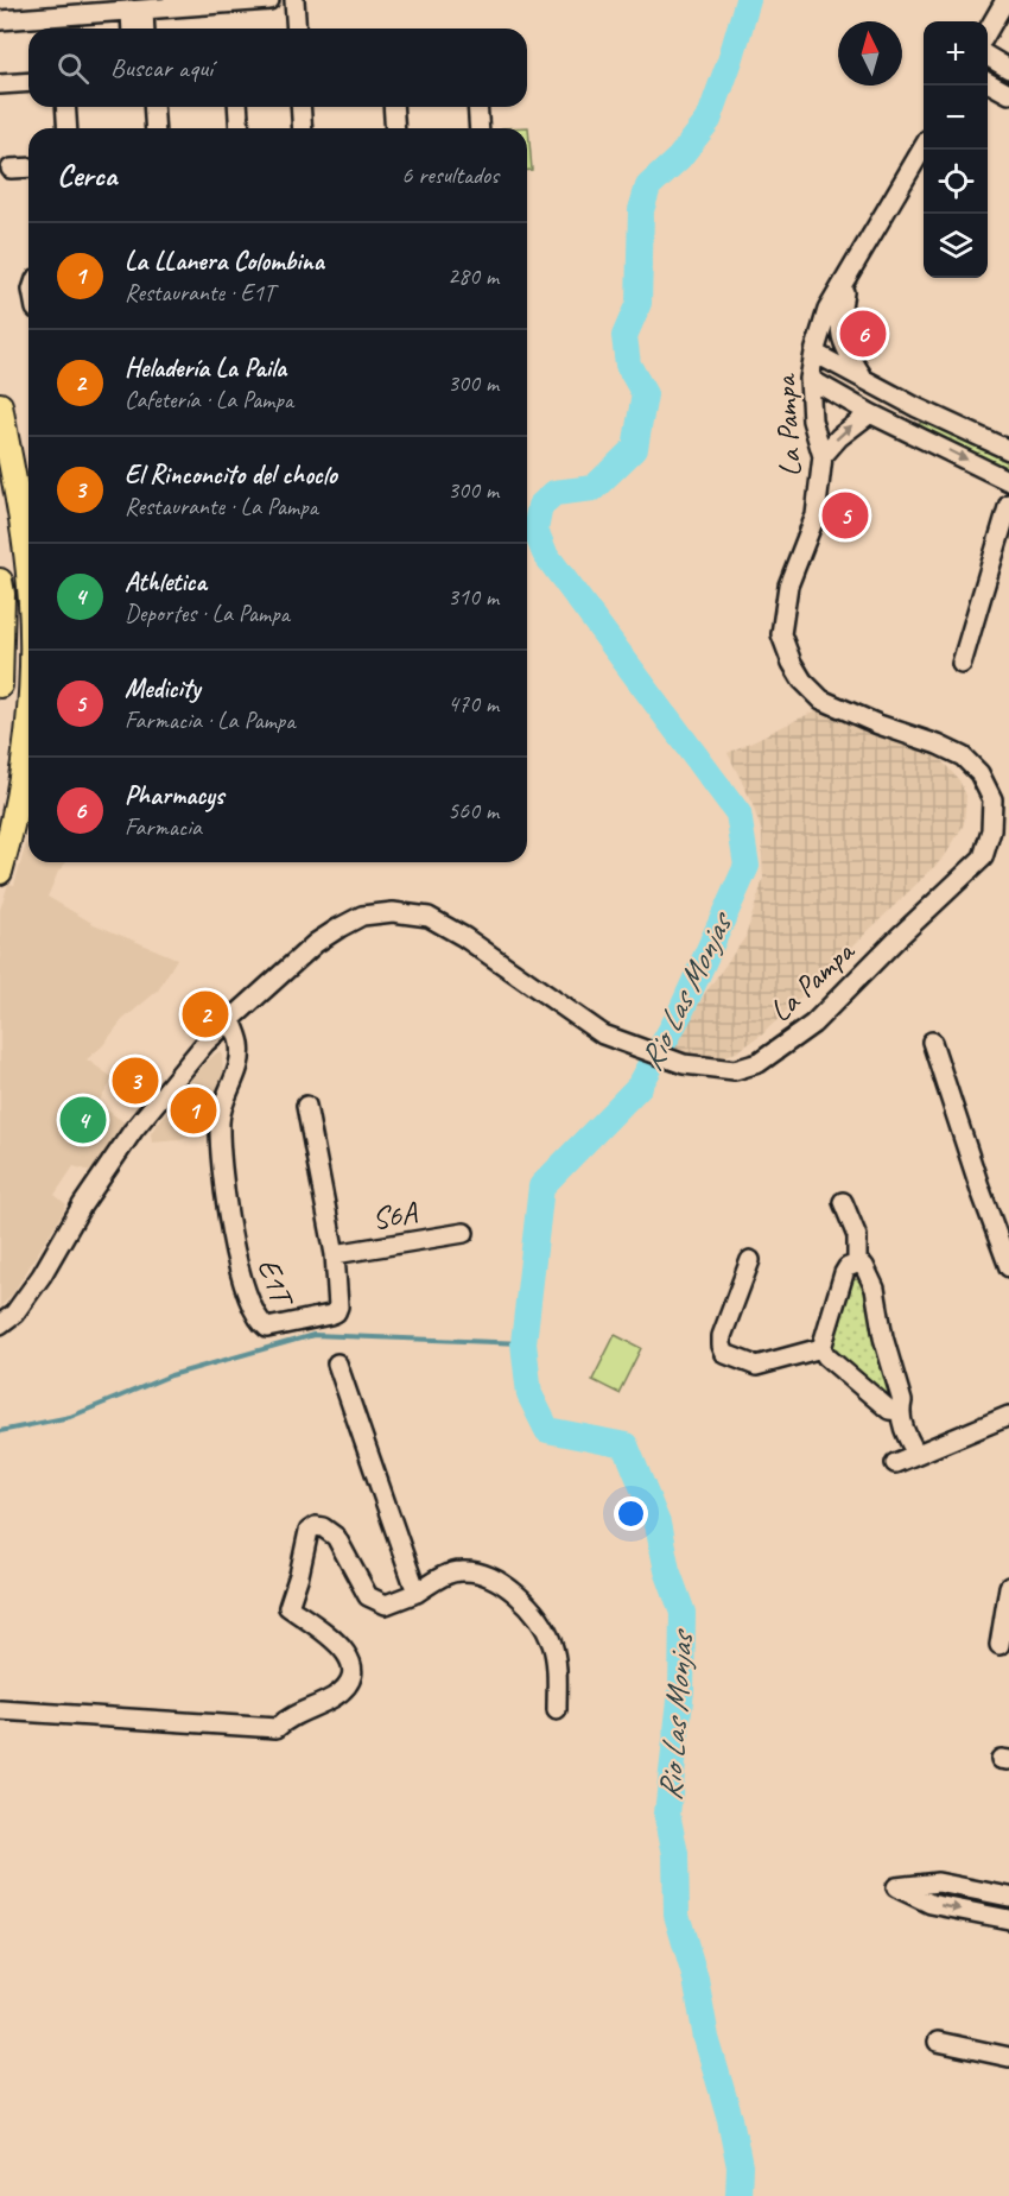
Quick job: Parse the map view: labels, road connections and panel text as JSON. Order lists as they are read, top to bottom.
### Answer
{
  "streets": {
    "street": ["La Pampa", "S6A", "E1T"]
  },
  "crossings": [
    ["La Pampa", "E1T"],
    ["S6A", "E1T"]
  ],
  "water": ["Rio Las Monjas"],
  "north": "top",
  "page": {
    "map_buttons": ["+", "−"],
    "search": "Buscar aquí",
    "heading": ["Cerca", "6 resultados"],
    "list": [
      {
        "mark": "1",
        "name": "La LLanera Colombina",
        "note": "Restaurante · E1T",
        "value": "280 m"
      },
      {
        "mark": "2",
        "name": "Heladería La Paila",
        "note": "Cafetería · La Pampa",
        "value": "300 m"
      },
      {
        "mark": "3",
        "name": "El Rinconcito del choclo",
        "note": "Restaurante · La Pampa",
        "value": "300 m"
      },
      {
        "mark": "4",
        "name": "Athletica",
        "note": "Deportes · La Pampa",
        "value": "310 m"
      },
      {
        "mark": "5",
        "name": "Medicity",
        "note": "Farmacia · La Pampa",
        "value": "470 m"
      },
      {
        "mark": "6",
        "name": "Pharmacys",
        "note": "Farmacia",
        "value": "560 m"
      }
    ],
    "pins": [
      "6",
      "5",
      "2",
      "3",
      "1",
      "4"
    ]
  }
}
